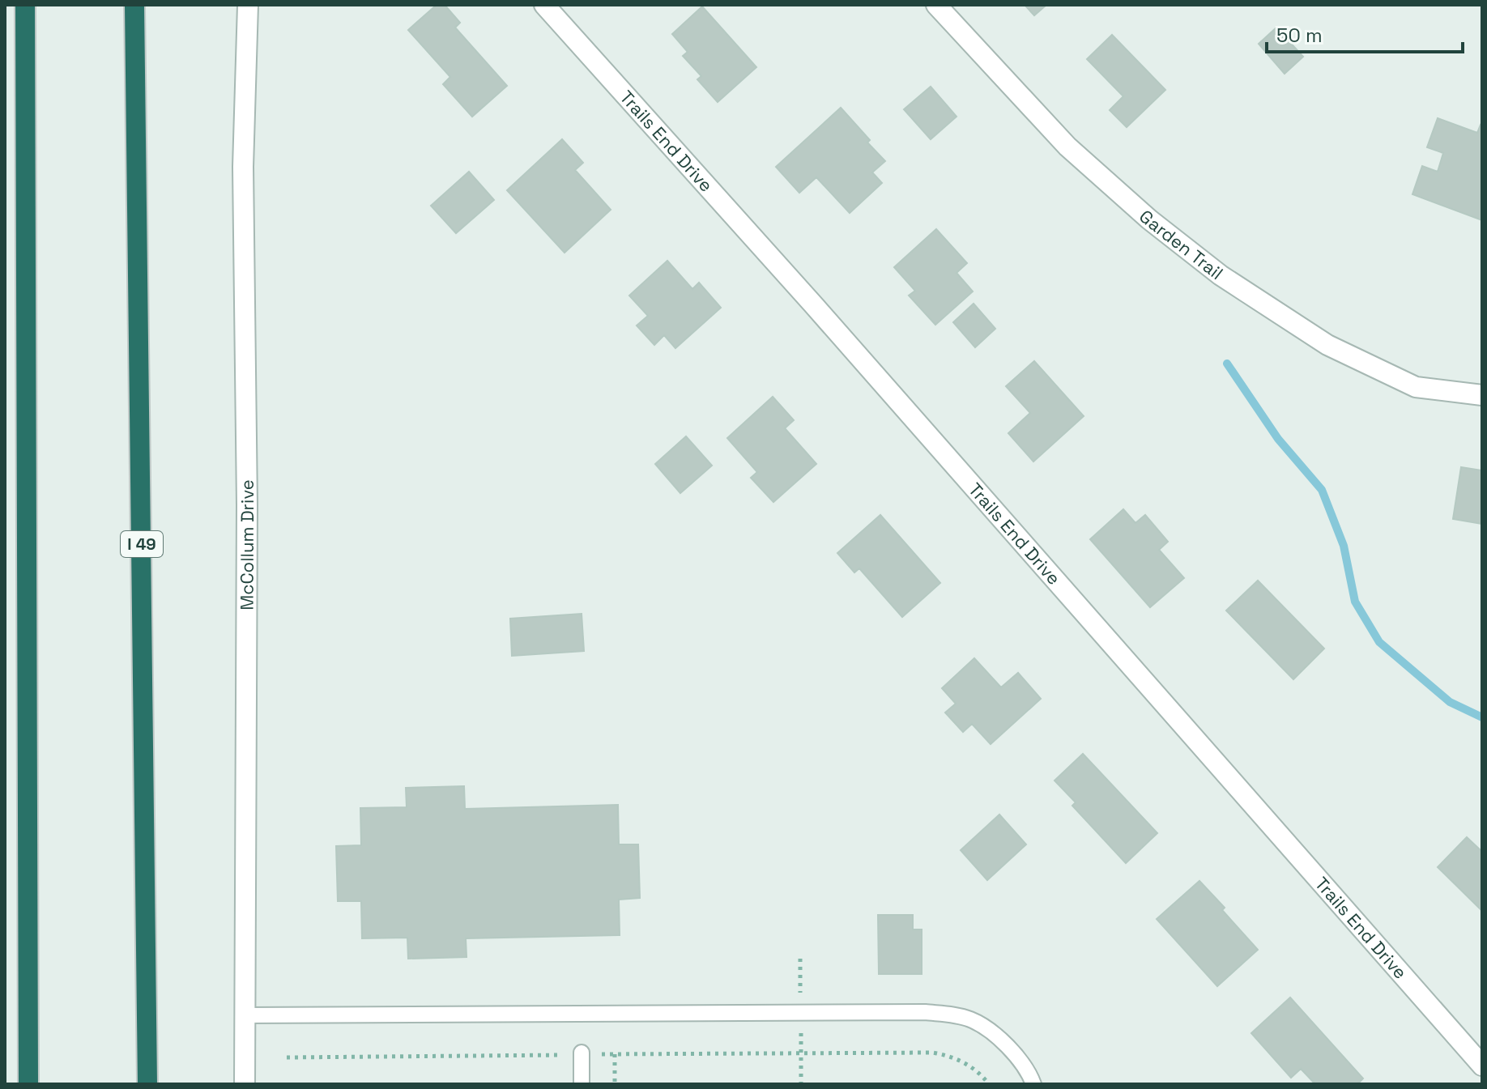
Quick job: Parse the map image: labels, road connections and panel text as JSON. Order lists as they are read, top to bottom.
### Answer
{
  "streets": {
    "highway": ["I 49"],
    "street": ["Trails End Drive", "Garden Trail", "McCollum Drive"]
  },
  "scale_bar": "50 m"
}
